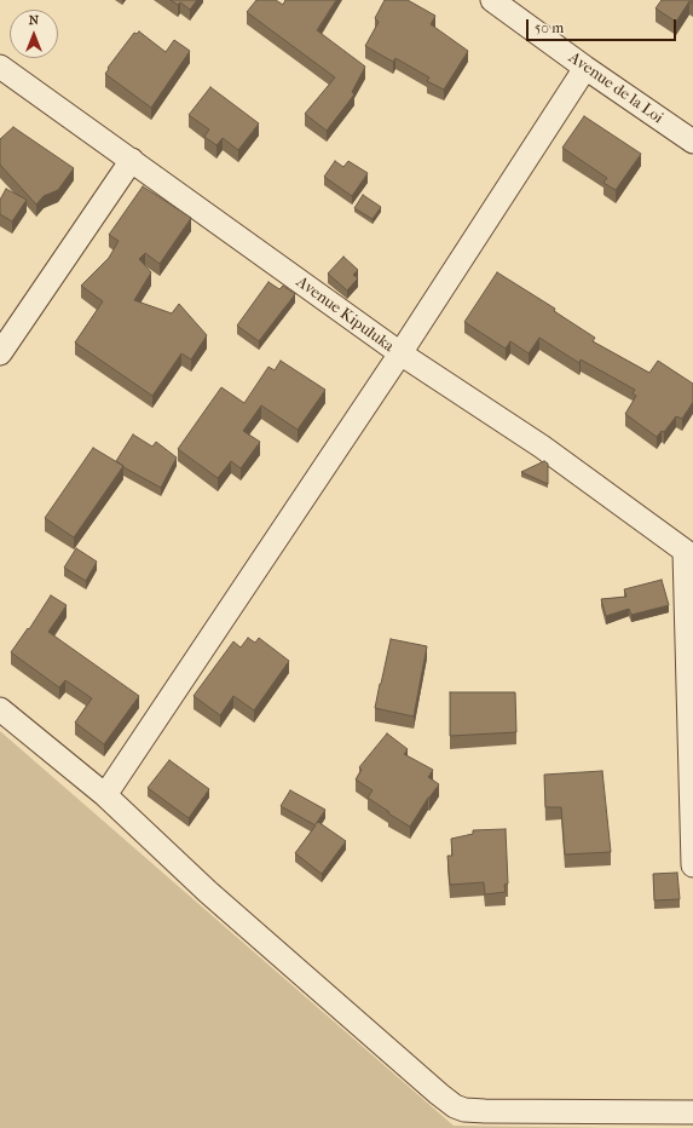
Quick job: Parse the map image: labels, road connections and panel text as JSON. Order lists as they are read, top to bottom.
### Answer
{
  "streets": {
    "street": ["Avenue de la Loi", "Avenue Kipuluka"]
  },
  "scale_bar": "50 m",
  "north": "top"
}
